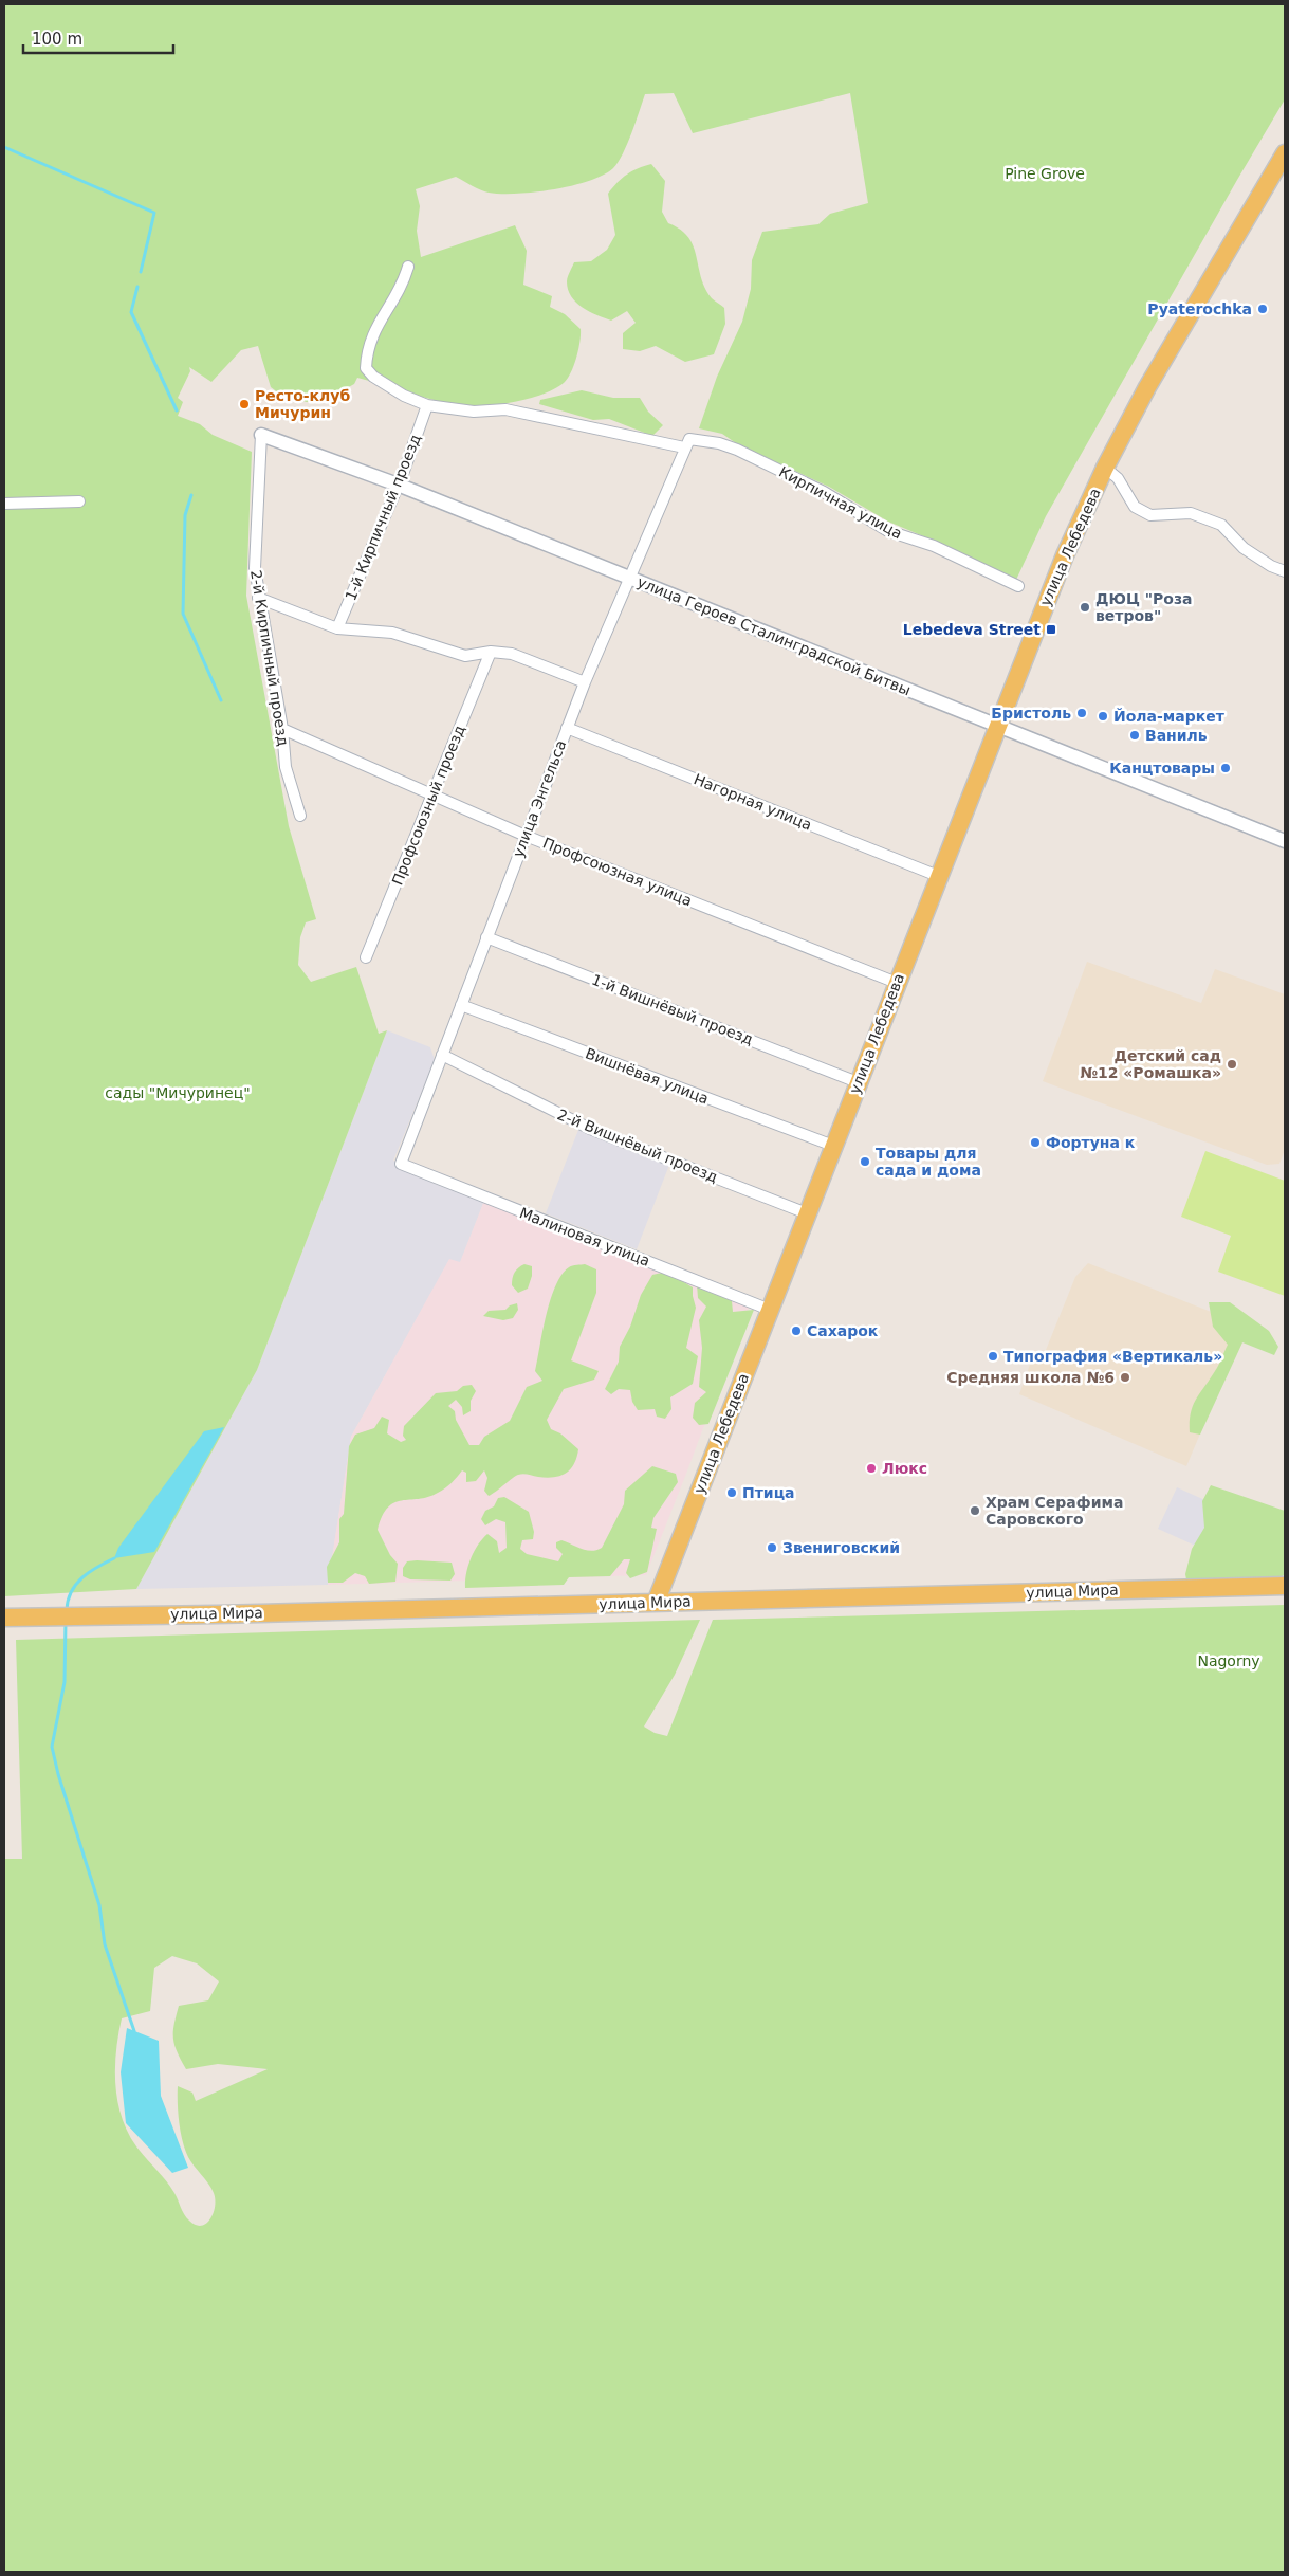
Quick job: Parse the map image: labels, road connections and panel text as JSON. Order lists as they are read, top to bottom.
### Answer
{
  "streets": {
    "main road": ["улица Лебедева", "улица Мира"],
    "street": [
      "Кирпичная улица",
      "1-й Кирпичный проезд",
      "улица Героев Сталинградской Битвы",
      "2-й Кирпичный проезд",
      "улица Энгельса",
      "Нагорная улица",
      "Профсоюзный проезд",
      "Профсоюзная улица",
      "1-й Вишнёвый проезд",
      "Вишнёвая улица",
      "2-й Вишнёвый проезд",
      "Малиновая улица"
    ]
  },
  "crossings": [
    ["Кирпичная улица", "1-й Кирпичный проезд"],
    ["Кирпичная улица", "улица Энгельса"],
    ["1-й Кирпичный проезд", "улица Героев Сталинградской Битвы"],
    ["улица Лебедева", "улица Героев Сталинградской Битвы"],
    ["улица Лебедева", "Нагорная улица"],
    ["улица Лебедева", "Профсоюзная улица"],
    ["улица Лебедева", "1-й Вишнёвый проезд"],
    ["улица Лебедева", "Вишнёвая улица"],
    ["улица Лебедева", "2-й Вишнёвый проезд"],
    ["улица Лебедева", "Малиновая улица"],
    ["улица Лебедева", "улица Мира"],
    ["улица Героев Сталинградской Битвы", "2-й Кирпичный проезд"],
    ["улица Героев Сталинградской Битвы", "улица Энгельса"],
    ["2-й Кирпичный проезд", "Профсоюзная улица"],
    ["улица Энгельса", "Нагорная улица"],
    ["улица Энгельса", "Профсоюзная улица"],
    ["улица Энгельса", "1-й Вишнёвый проезд"],
    ["улица Энгельса", "Вишнёвая улица"],
    ["улица Энгельса", "2-й Вишнёвый проезд"],
    ["улица Энгельса", "Малиновая улица"],
    ["Профсоюзный проезд", "Профсоюзная улица"]
  ],
  "parks": ["Pine Grove", "сады \"Мичуринец\"", "Nagorny"],
  "places": {
    "other": [
      "Pyaterochka",
      "Ресто-клуб Мичурин",
      "ДЮЦ \"Роза ветров\"",
      "Бристоль",
      "Йола-маркет",
      "Ваниль",
      "Канцтовары",
      "Детский сад №12 «Ромашка»",
      "Фортуна к",
      "Товары для сада и дома",
      "Сахарок",
      "Типография «Вертикаль»",
      "Средняя школа №6",
      "Люкс",
      "Птица",
      "Храм Серафима Саровского",
      "Звениговский"
    ],
    "transit": ["Lebedeva Street"]
  },
  "scale_bar": "100 m"
}
